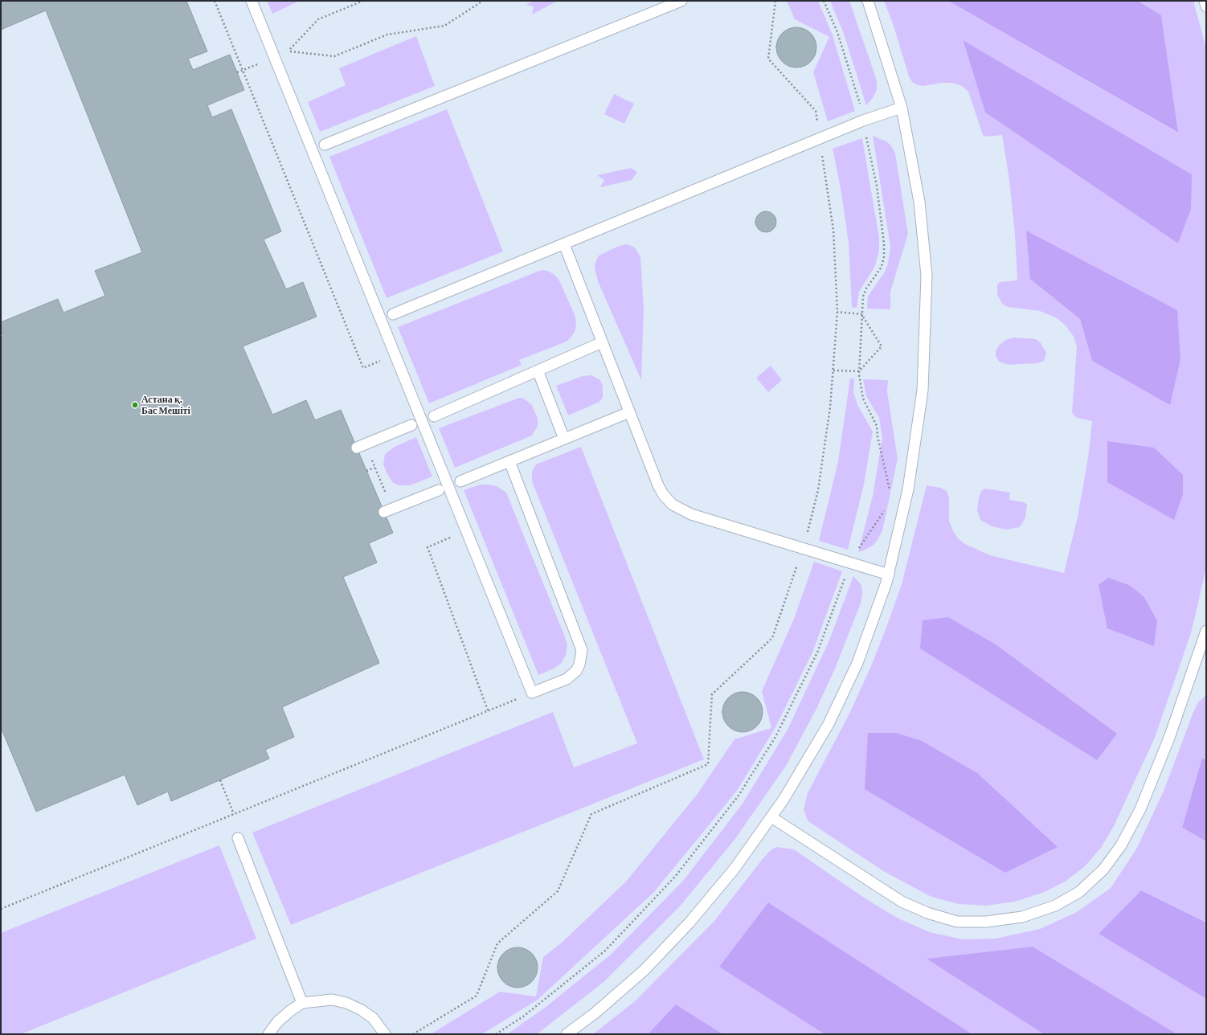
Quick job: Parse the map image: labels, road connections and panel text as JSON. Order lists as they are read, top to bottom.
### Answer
{
  "places": ["Астана қ. Бас Мешіті"]
}
